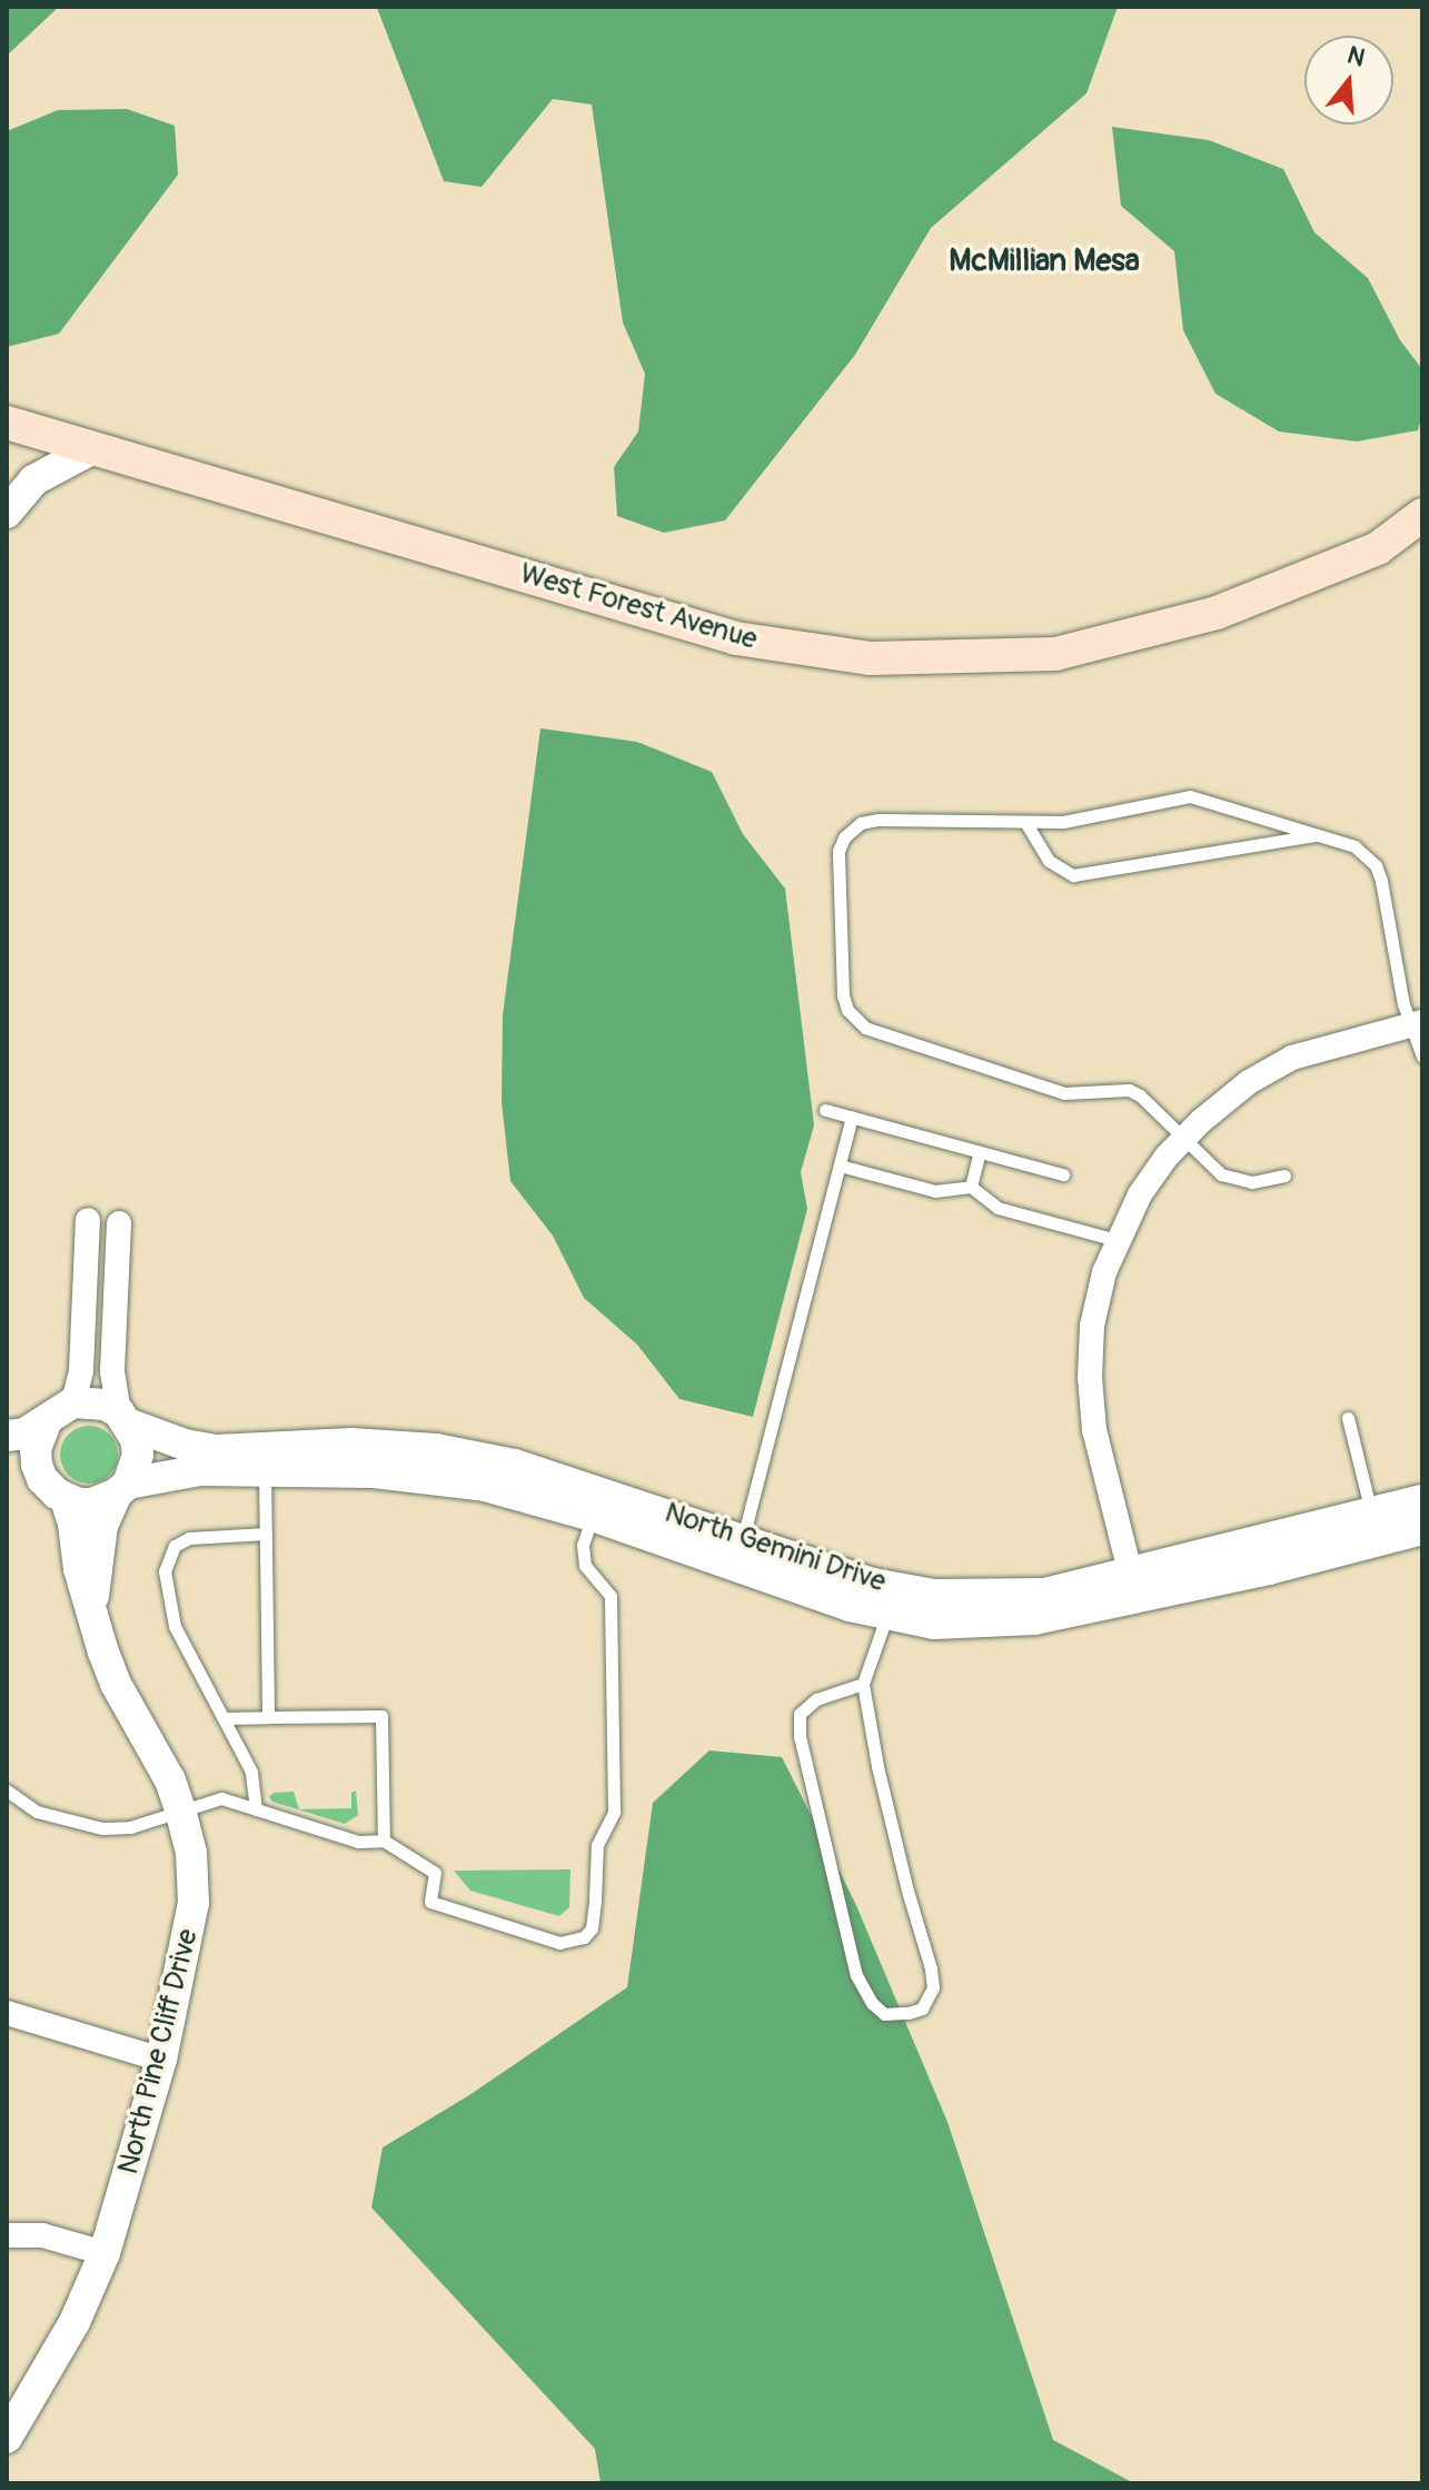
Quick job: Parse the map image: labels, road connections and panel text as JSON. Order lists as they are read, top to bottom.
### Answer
{
  "streets": {
    "main road": ["West Forest Avenue"],
    "street": ["North Gemini Drive", "North Pine Cliff Drive"]
  },
  "crossings": [
    ["North Gemini Drive", "North Pine Cliff Drive"]
  ],
  "districts": ["McMillian Mesa"],
  "north": "top"
}
